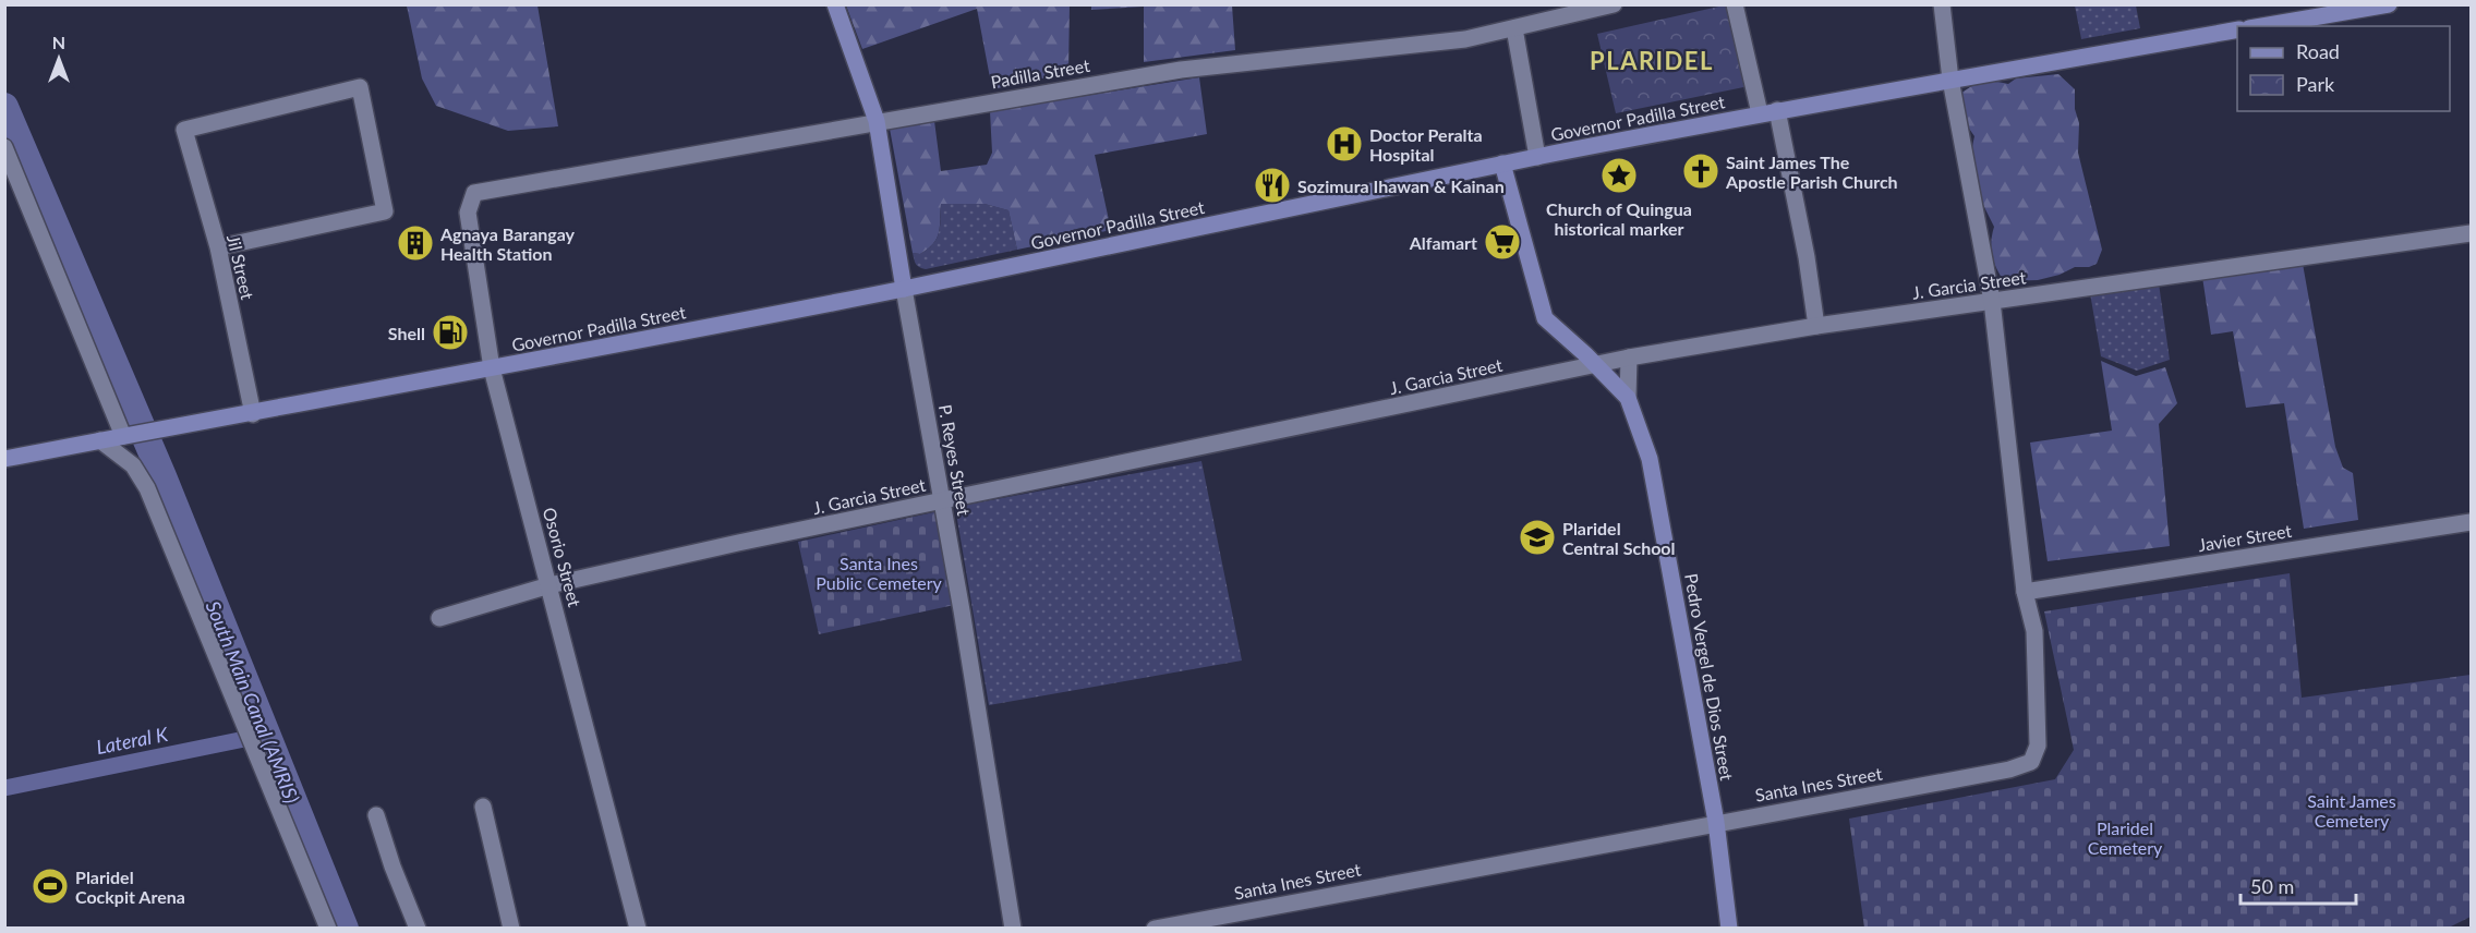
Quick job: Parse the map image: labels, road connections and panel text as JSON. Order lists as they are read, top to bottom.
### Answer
{
  "streets": {
    "main road": ["Governor Padilla Street", "P. Reyes Street", "Pedro Vergel de Dios Street"],
    "street": [
      "Padilla Street",
      "Jil Street",
      "J. Garcia Street",
      "Javier Street",
      "Osorio Street",
      "Santa Ines Street"
    ]
  },
  "crossings": [
    ["Padilla Street", "P. Reyes Street"],
    ["Padilla Street", "Osorio Street"],
    ["Governor Padilla Street", "Jil Street"],
    ["Governor Padilla Street", "P. Reyes Street"],
    ["Governor Padilla Street", "Osorio Street"],
    ["Governor Padilla Street", "Pedro Vergel de Dios Street"],
    ["Governor Padilla Street", "Santa Ines Street"],
    ["J. Garcia Street", "P. Reyes Street"],
    ["J. Garcia Street", "Osorio Street"],
    ["J. Garcia Street", "Pedro Vergel de Dios Street"],
    ["J. Garcia Street", "Santa Ines Street"],
    ["Javier Street", "Santa Ines Street"],
    ["Pedro Vergel de Dios Street", "Santa Ines Street"]
  ],
  "districts": ["PLARIDEL"],
  "water": ["South Main Canal (AMRIS)", "Lateral K"],
  "parks": ["Santa Ines Public Cemetery", "Saint James Cemetery", "Plaridel Cemetery"],
  "places": {
    "hospital": ["Doctor Peralta Hospital"],
    "church": ["Saint James The Apostle Parish Church"],
    "place": ["Church of Quingua historical marker"],
    "restaurant": ["Sozimura Ihawan & Kainan"],
    "supermarket": ["Alfamart"],
    "building": ["Agnaya Barangay Health Station"],
    "fuel station": ["Shell"],
    "school or university": ["Plaridel Central School"],
    "sports": ["Plaridel Cockpit Arena"]
  },
  "legend": ["Road", "Park"],
  "scale_bar": "50 m",
  "north": "top"
}
